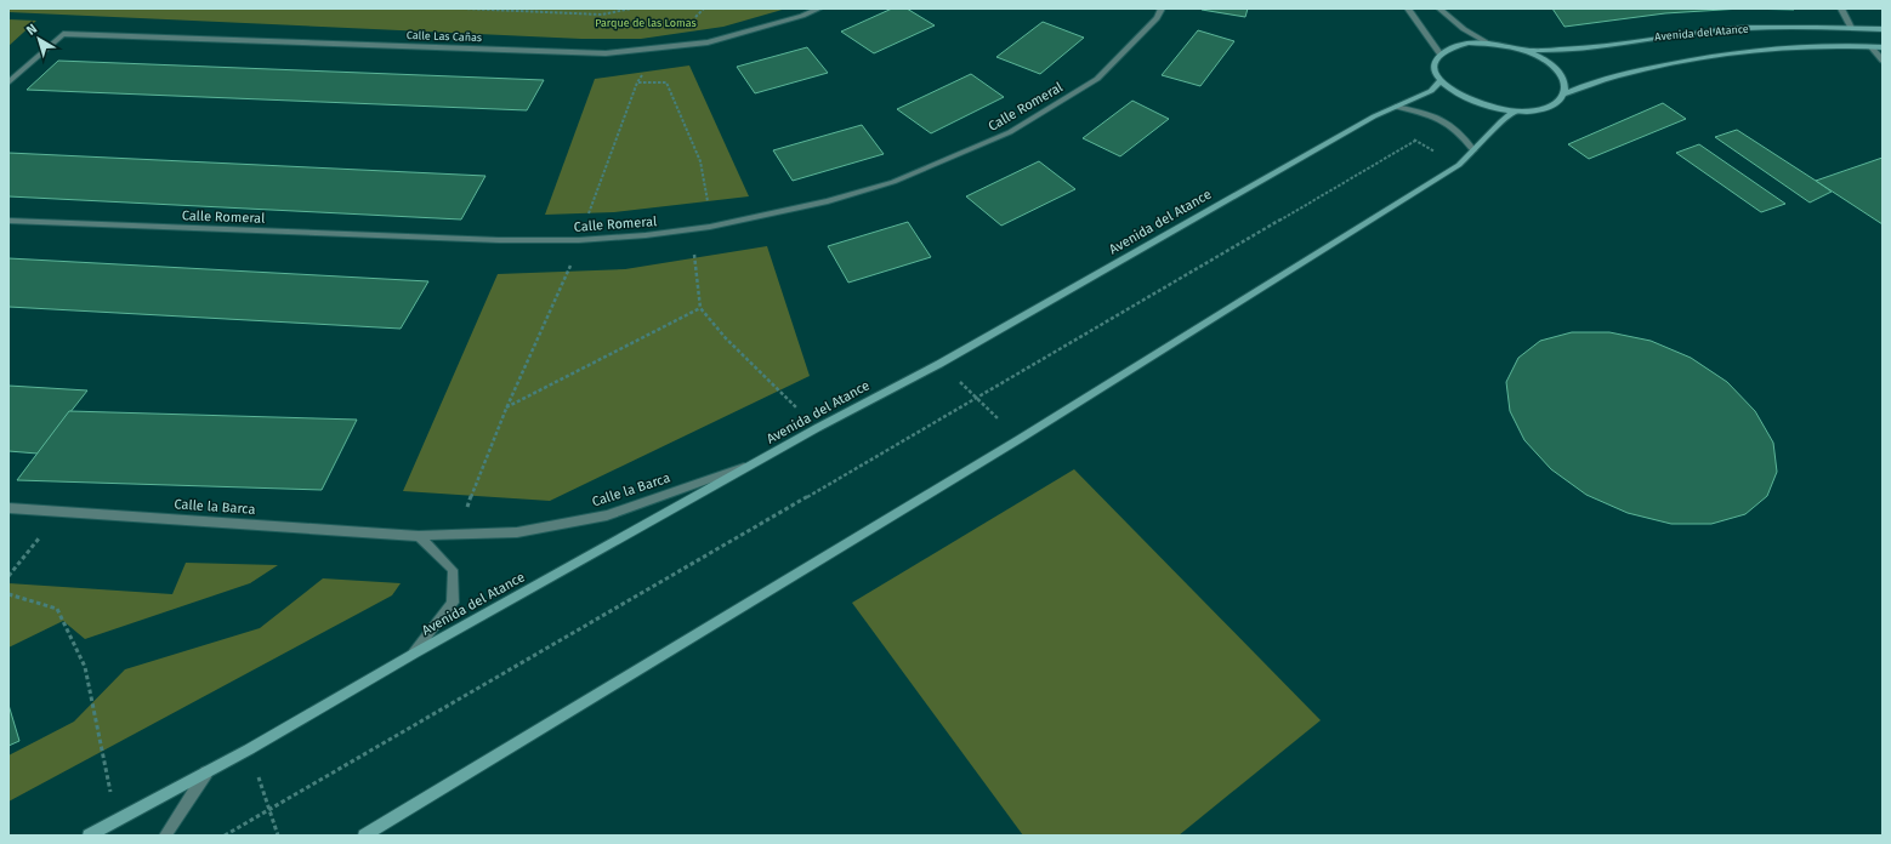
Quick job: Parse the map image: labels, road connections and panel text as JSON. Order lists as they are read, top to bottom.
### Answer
{
  "streets": {
    "main road": ["Avenida del Atance"],
    "street": ["Calle Las Cañas", "Calle Romeral", "Calle la Barca"]
  },
  "crossings": [
    ["Avenida del Atance", "Calle la Barca"]
  ],
  "parks": ["Parque de las Lomas"],
  "north": "top left"
}
